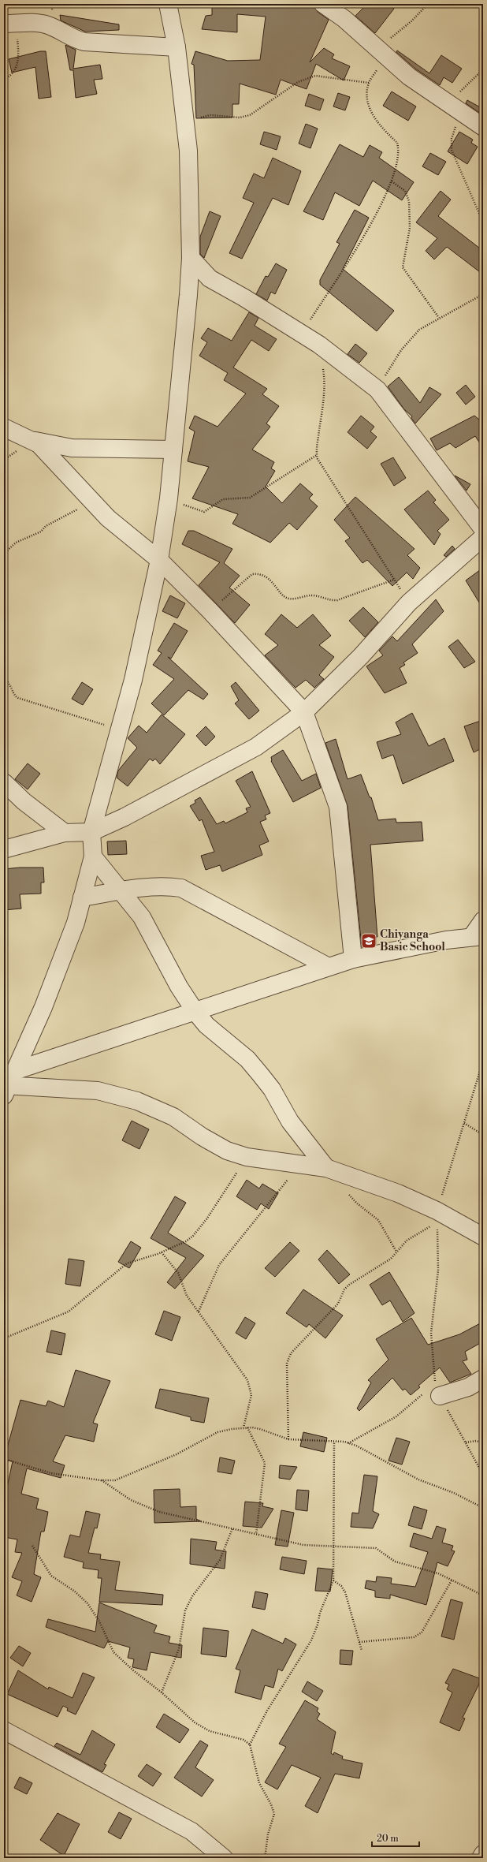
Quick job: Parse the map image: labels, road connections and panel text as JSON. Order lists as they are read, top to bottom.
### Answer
{
  "places": {
    "school or university": ["Chiyanga Basic School"]
  },
  "scale_bar": "20 m"
}
